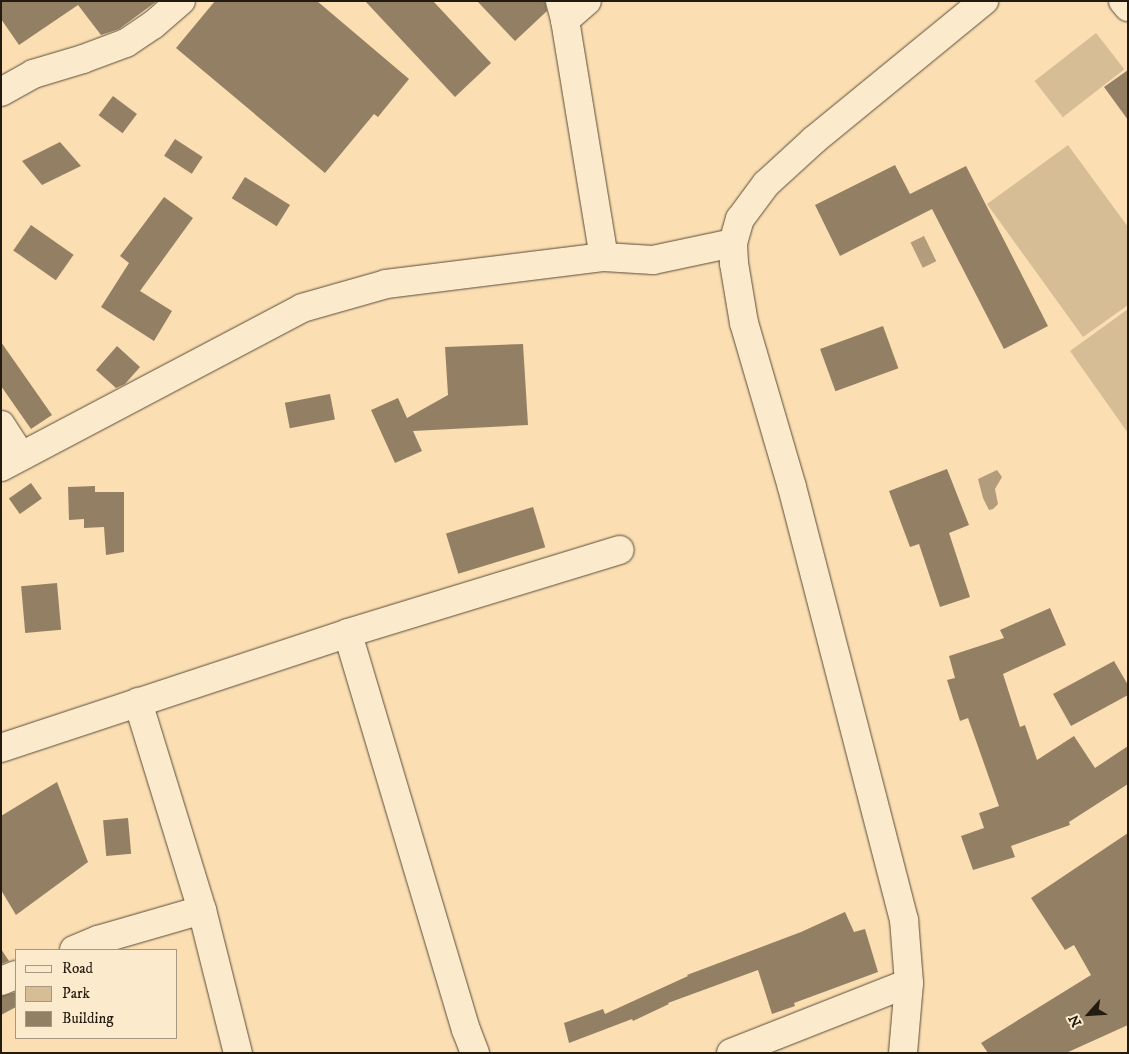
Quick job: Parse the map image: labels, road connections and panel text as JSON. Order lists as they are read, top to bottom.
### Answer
{
  "legend": ["Road", "Park", "Building"],
  "north": "bottom left"
}
